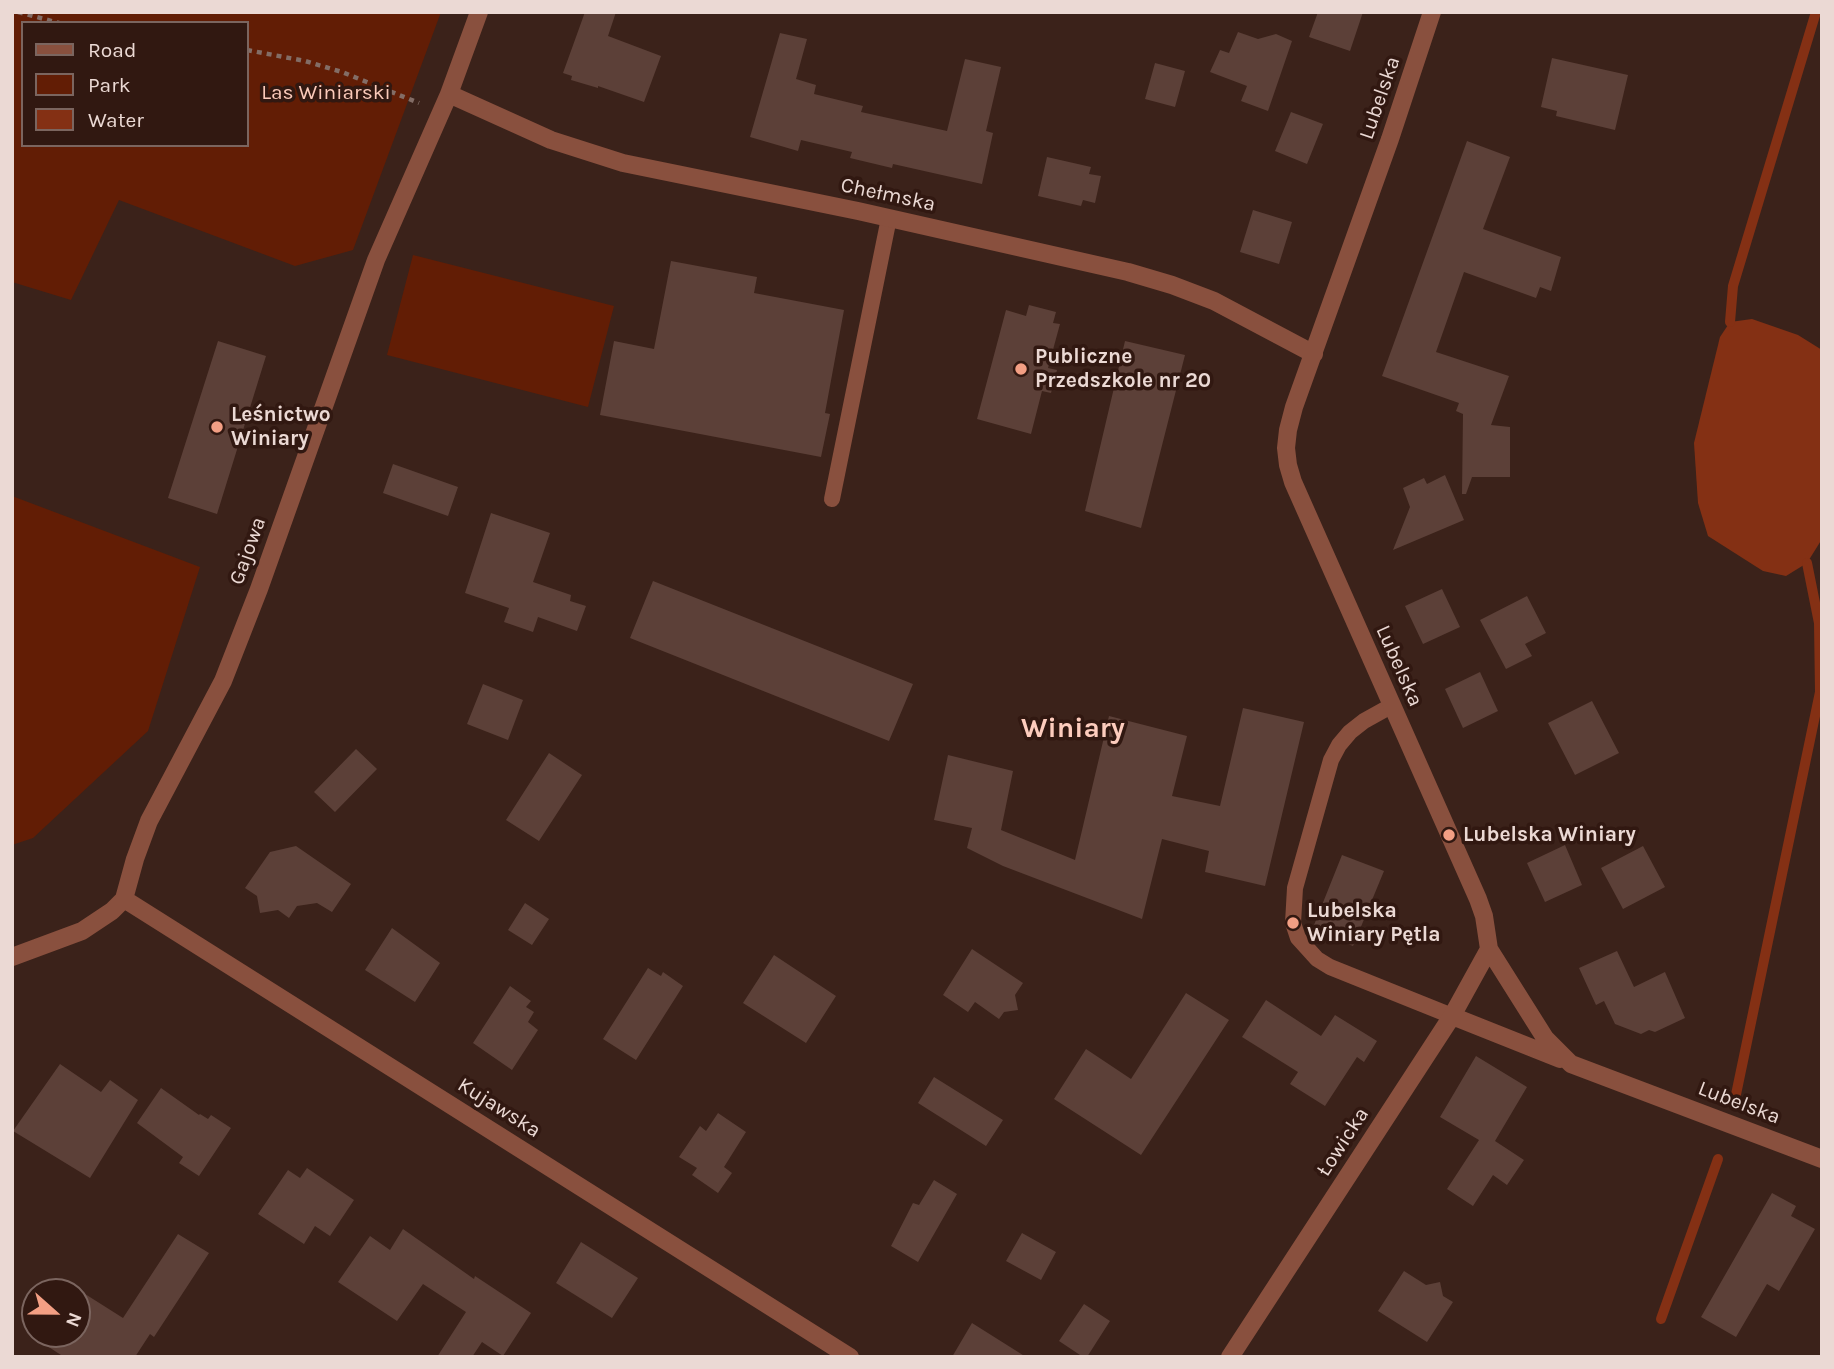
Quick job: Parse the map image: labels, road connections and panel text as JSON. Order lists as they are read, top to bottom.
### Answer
{
  "streets": {
    "street": [
      "Lubelska",
      "Chełmska",
      "Gajowa",
      "Kujawska",
      "Łowicka"
    ]
  },
  "crossings": [
    ["Lubelska", "Chełmska"],
    ["Lubelska", "Łowicka"],
    ["Chełmska", "Gajowa"],
    ["Gajowa", "Kujawska"]
  ],
  "districts": ["Winiary"],
  "parks": ["Las Winiarski"],
  "places": [
    "Publiczne Przedszkole nr 20",
    "Leśnictwo Winiary",
    "Lubelska Winiary",
    "Lubelska Winiary Pętla"
  ],
  "legend": ["Road", "Park", "Water"],
  "north": "right"
}
